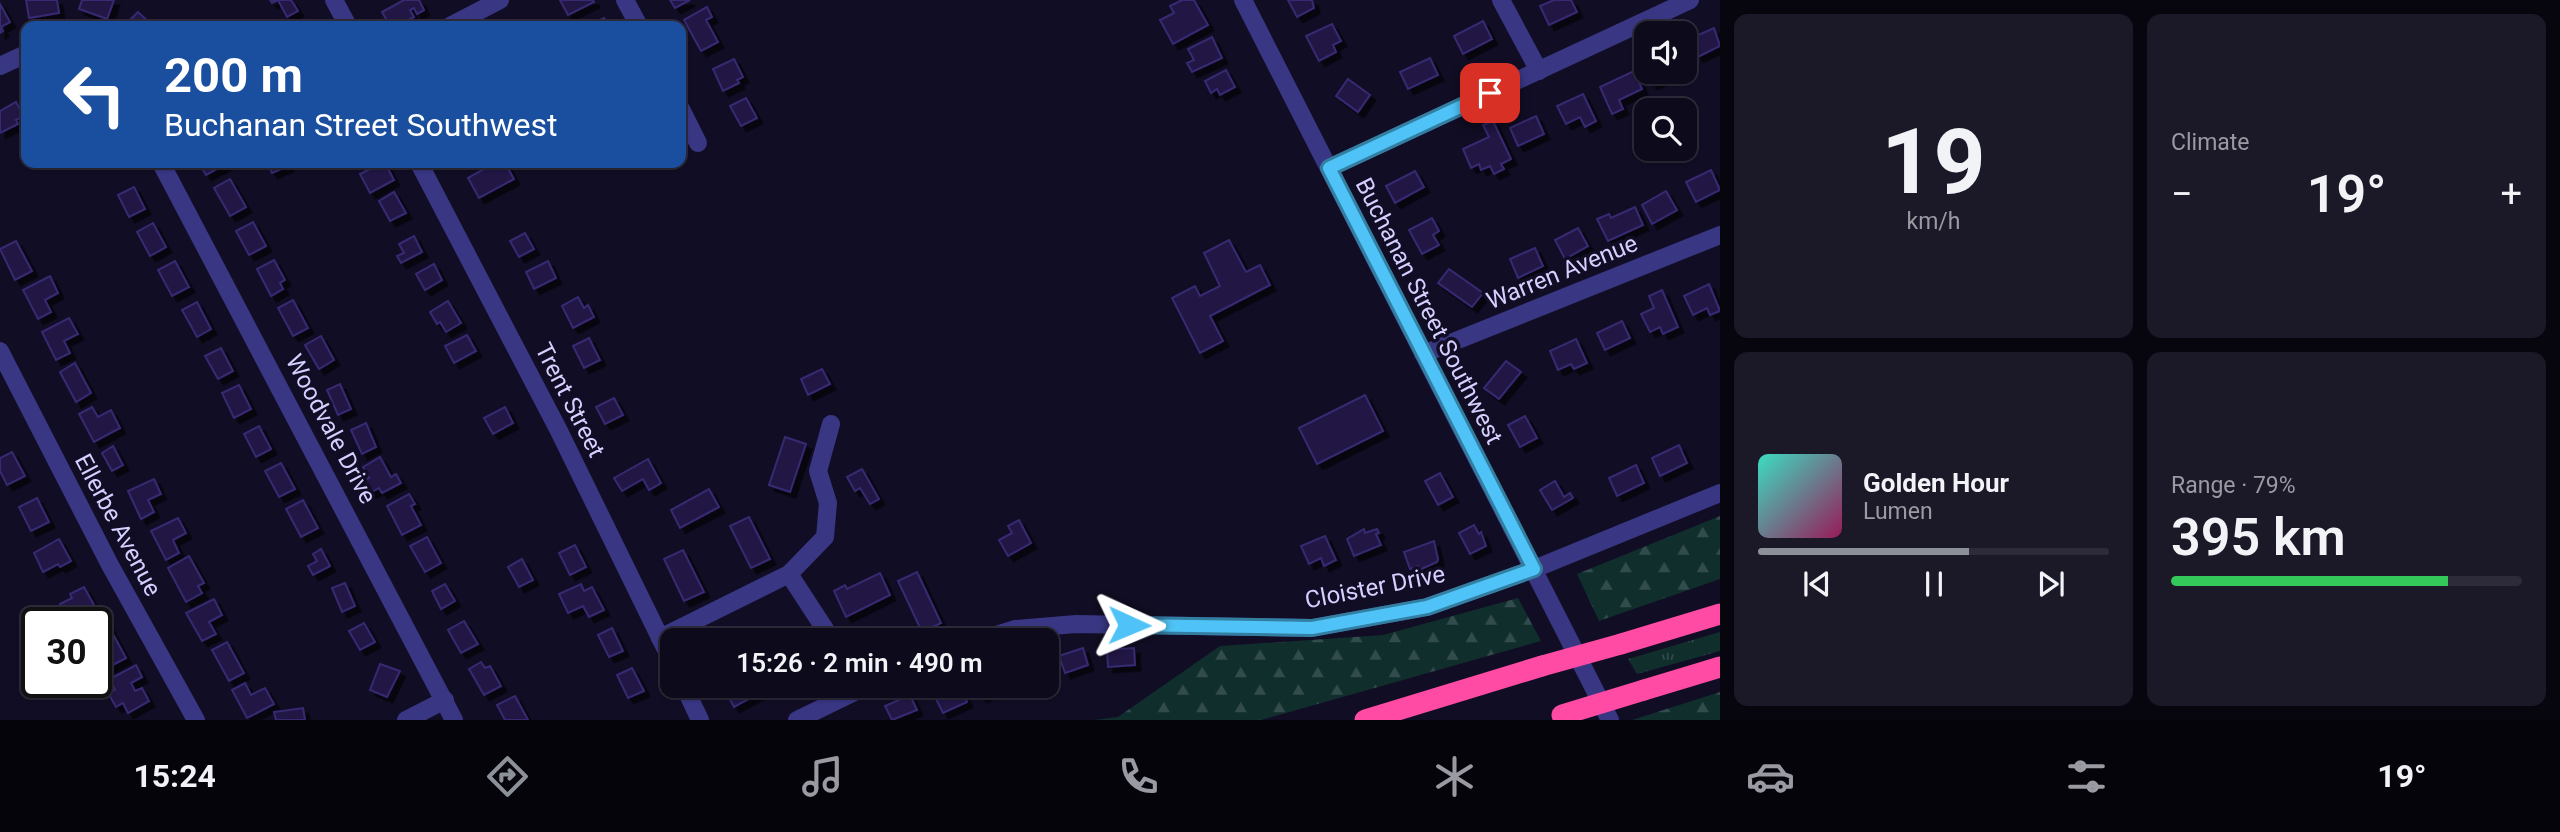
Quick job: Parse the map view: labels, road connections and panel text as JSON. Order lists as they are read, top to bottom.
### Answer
{
  "streets": {
    "street": [
      "Warren Avenue",
      "Buchanan Street Southwest",
      "Trent Street",
      "Woodvale Drive",
      "Ellerbe Avenue",
      "Cloister Drive"
    ]
  },
  "crossings": [
    ["Warren Avenue", "Buchanan Street Southwest"],
    ["Buchanan Street Southwest", "Cloister Drive"]
  ],
  "page": {
    "tile": [
      ["19", "km/h"],
      "Climate",
      ["Range · 79%", "395 km"]
    ],
    "turn": ["200 m", "Buchanan Street Southwest"],
    "heat": ["−", "19°", "+"],
    "song": ["Golden Hour", "Lumen"],
    "limit": "30",
    "trip": "15:26 · 2 min · 490 m",
    "tabs": ["15:24", "19°"]
  }
}
